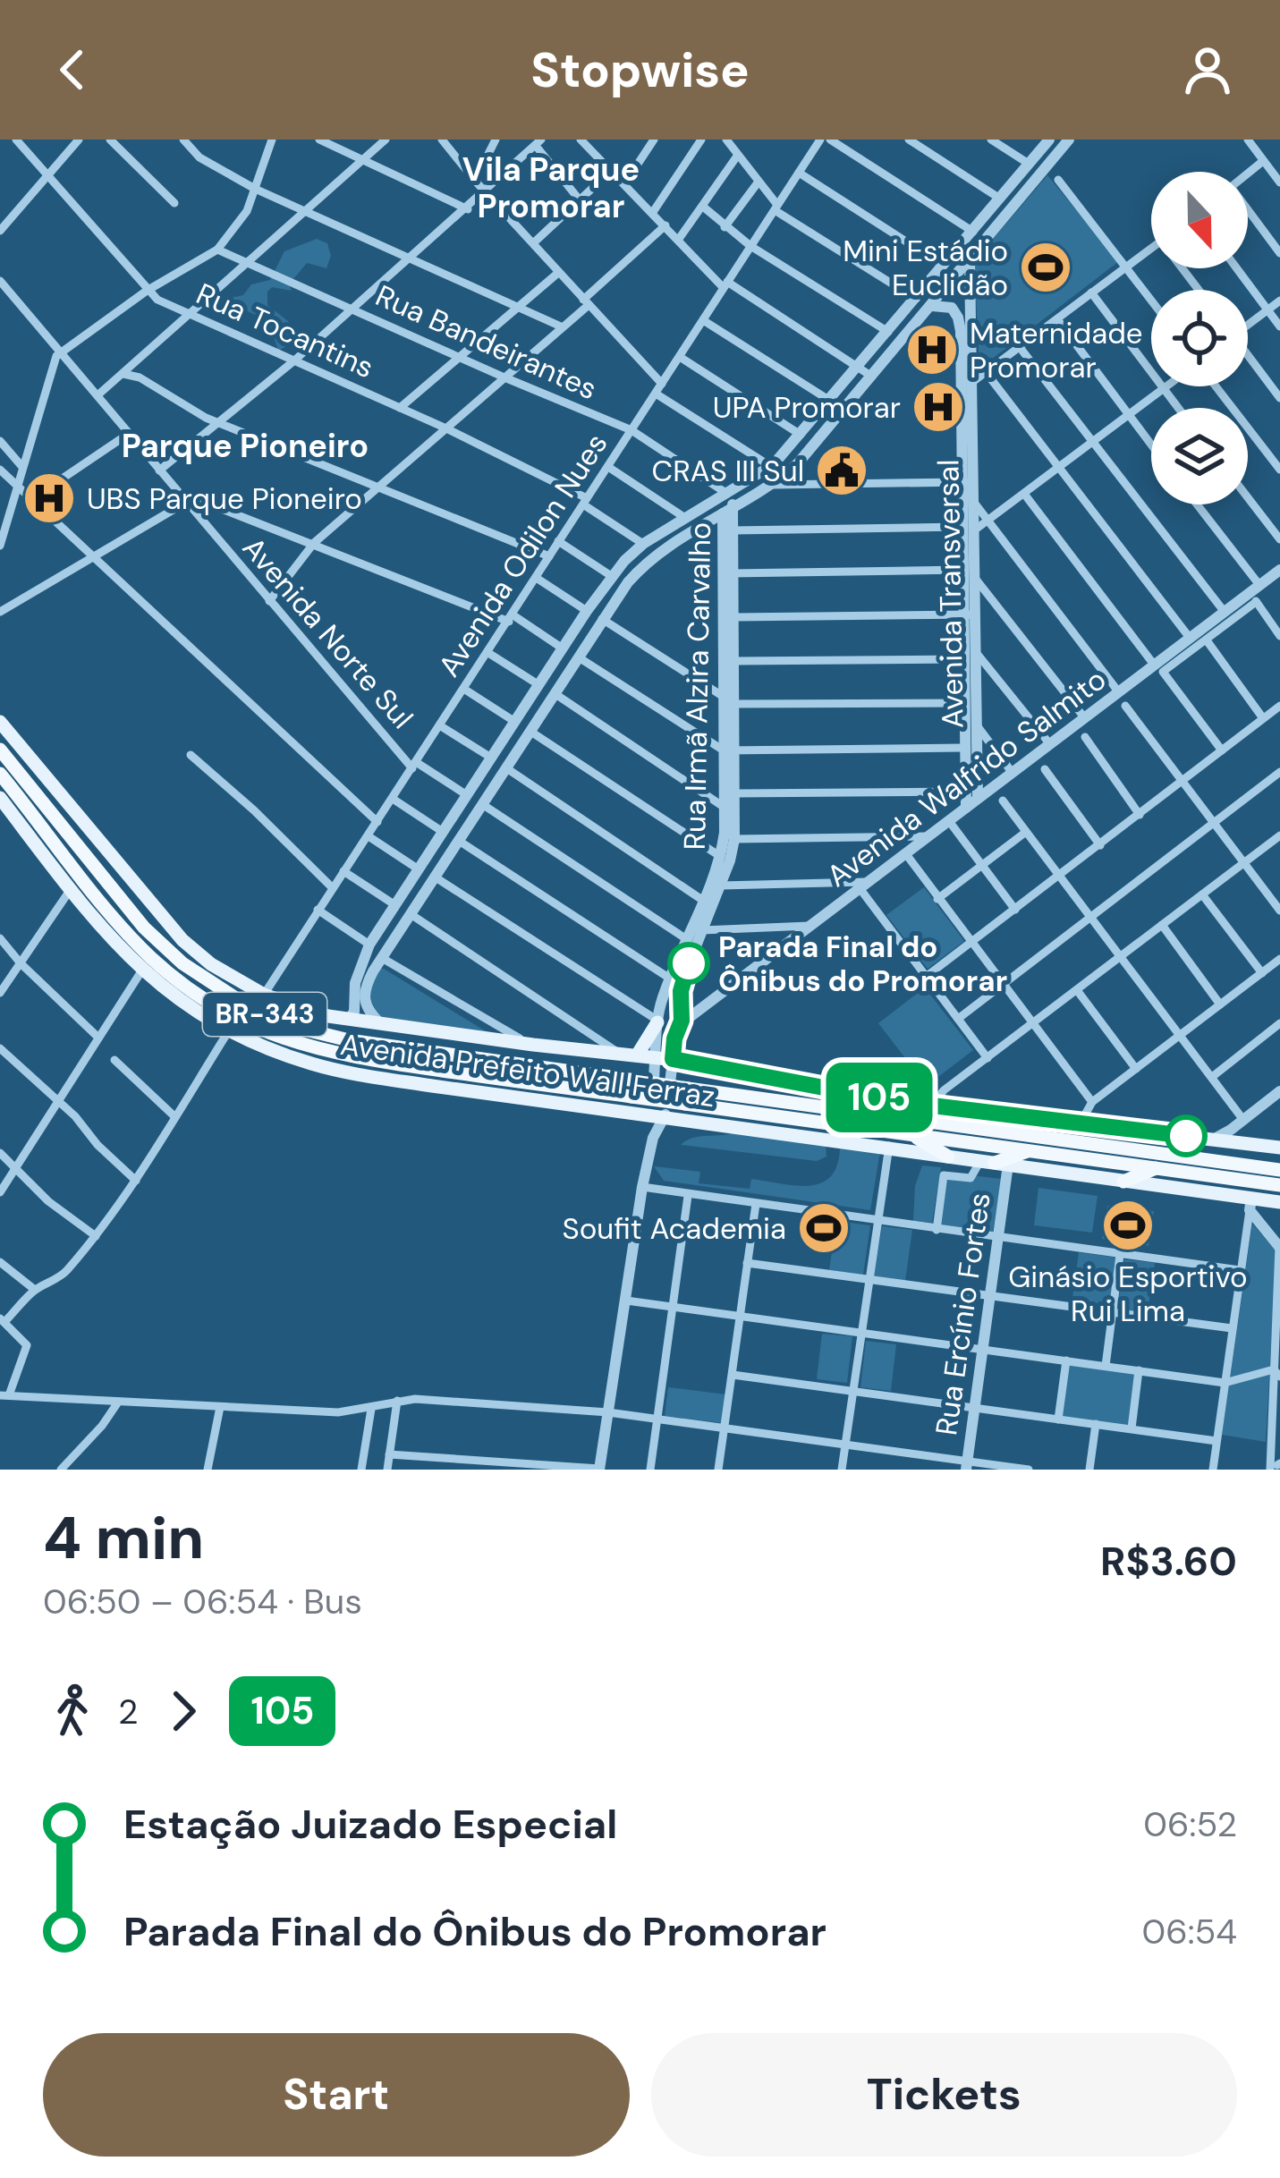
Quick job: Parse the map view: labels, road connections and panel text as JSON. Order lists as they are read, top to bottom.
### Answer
{
  "streets": {
    "highway": ["BR-343", "Avenida Prefeito Wall Ferraz"],
    "street": [
      "Rua Tocantins",
      "Rua Bandeirantes",
      "Avenida Odilon Nues",
      "Avenida Transversal",
      "Avenida Norte Sul",
      "Rua Irmã Alzira Carvalho",
      "Avenida Walfrido Salmito",
      "Rua Ercínio Fortes"
    ]
  },
  "crossings": [
    ["Rua Tocantins", "Avenida Odilon Nues"],
    ["Rua Bandeirantes", "Avenida Odilon Nues"],
    ["Rua Bandeirantes", "Rua Irmã Alzira Carvalho"],
    ["Avenida Odilon Nues", "Avenida Norte Sul"],
    ["Avenida Odilon Nues", "Avenida Prefeito Wall Ferraz"],
    ["Avenida Transversal", "Avenida Walfrido Salmito"],
    ["Rua Irmã Alzira Carvalho", "Avenida Walfrido Salmito"],
    ["Rua Irmã Alzira Carvalho", "Avenida Prefeito Wall Ferraz"],
    ["Avenida Prefeito Wall Ferraz", "Rua Ercínio Fortes"]
  ],
  "districts": ["Vila Parque Promorar", "Parque Pioneiro"],
  "places": {
    "sports": ["Mini Estádio Euclidão", "Ginásio Esportivo Rui Lima", "Soufit Academia"],
    "hospital": ["Maternidade Promorar", "UPA Promorar", "UBS Parque Pioneiro"],
    "public building": ["CRAS III Sul"],
    "other": ["Parada Final do Ônibus do Promorar"]
  },
  "lines": ["bus line 105"],
  "north": "bottom",
  "page": {
    "header": "Stopwise",
    "on_map": "105",
    "heading": ["4 min", "06:50 – 06:54 · Bus", "R$3.60"],
    "legs": ["2", "105"],
    "list": [
      {
        "name": "Estação Juizado Especial",
        "value": "06:52"
      },
      {
        "name": "Parada Final do Ônibus do Promorar",
        "value": "06:54"
      }
    ],
    "buttons": ["Start", "Tickets"]
  }
}
